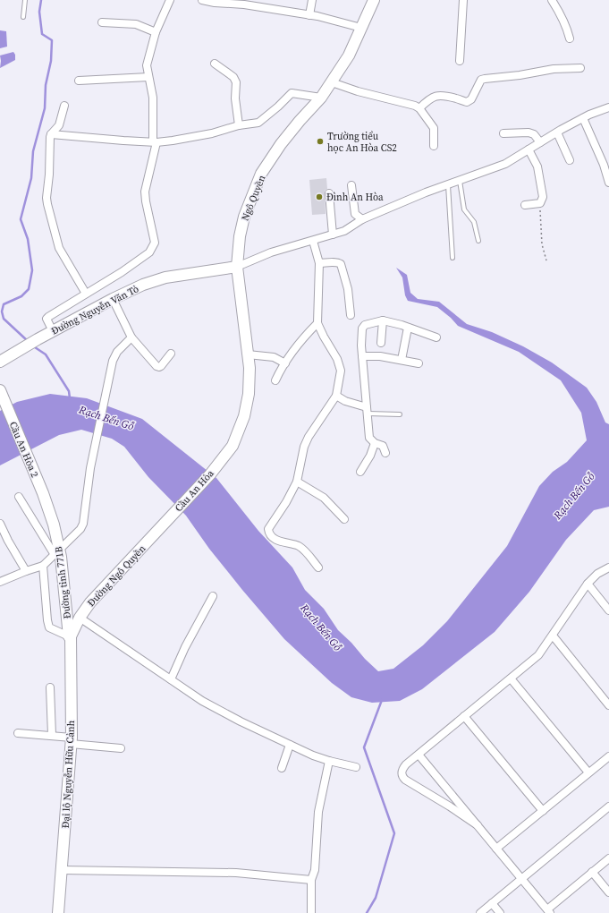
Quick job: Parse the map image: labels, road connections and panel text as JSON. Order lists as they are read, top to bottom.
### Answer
{
  "streets": {
    "street": [
      "Ngô Quyền",
      "Đường Nguyễn Văn Tỏ",
      "Cầu An Hòa 2",
      "Cầu An Hòa",
      "Đường Ngô Quyền",
      "Đường tỉnh 771B",
      "Đại lộ Nguyễn Hữu Cảnh"
    ]
  },
  "crossings": [
    ["Ngô Quyền", "Đường Nguyễn Văn Tỏ"],
    ["Ngô Quyền", "Cầu An Hòa"],
    ["Cầu An Hòa 2", "Đường tỉnh 771B"],
    ["Cầu An Hòa", "Đường Ngô Quyền"],
    ["Đường Ngô Quyền", "Đường tỉnh 771B"],
    ["Đường tỉnh 771B", "Đại lộ Nguyễn Hữu Cảnh"]
  ],
  "water": ["Rạch Bến Gỗ"],
  "places": ["Trường tiểu học An Hòa CS2", "Đình An Hòa"]
}
